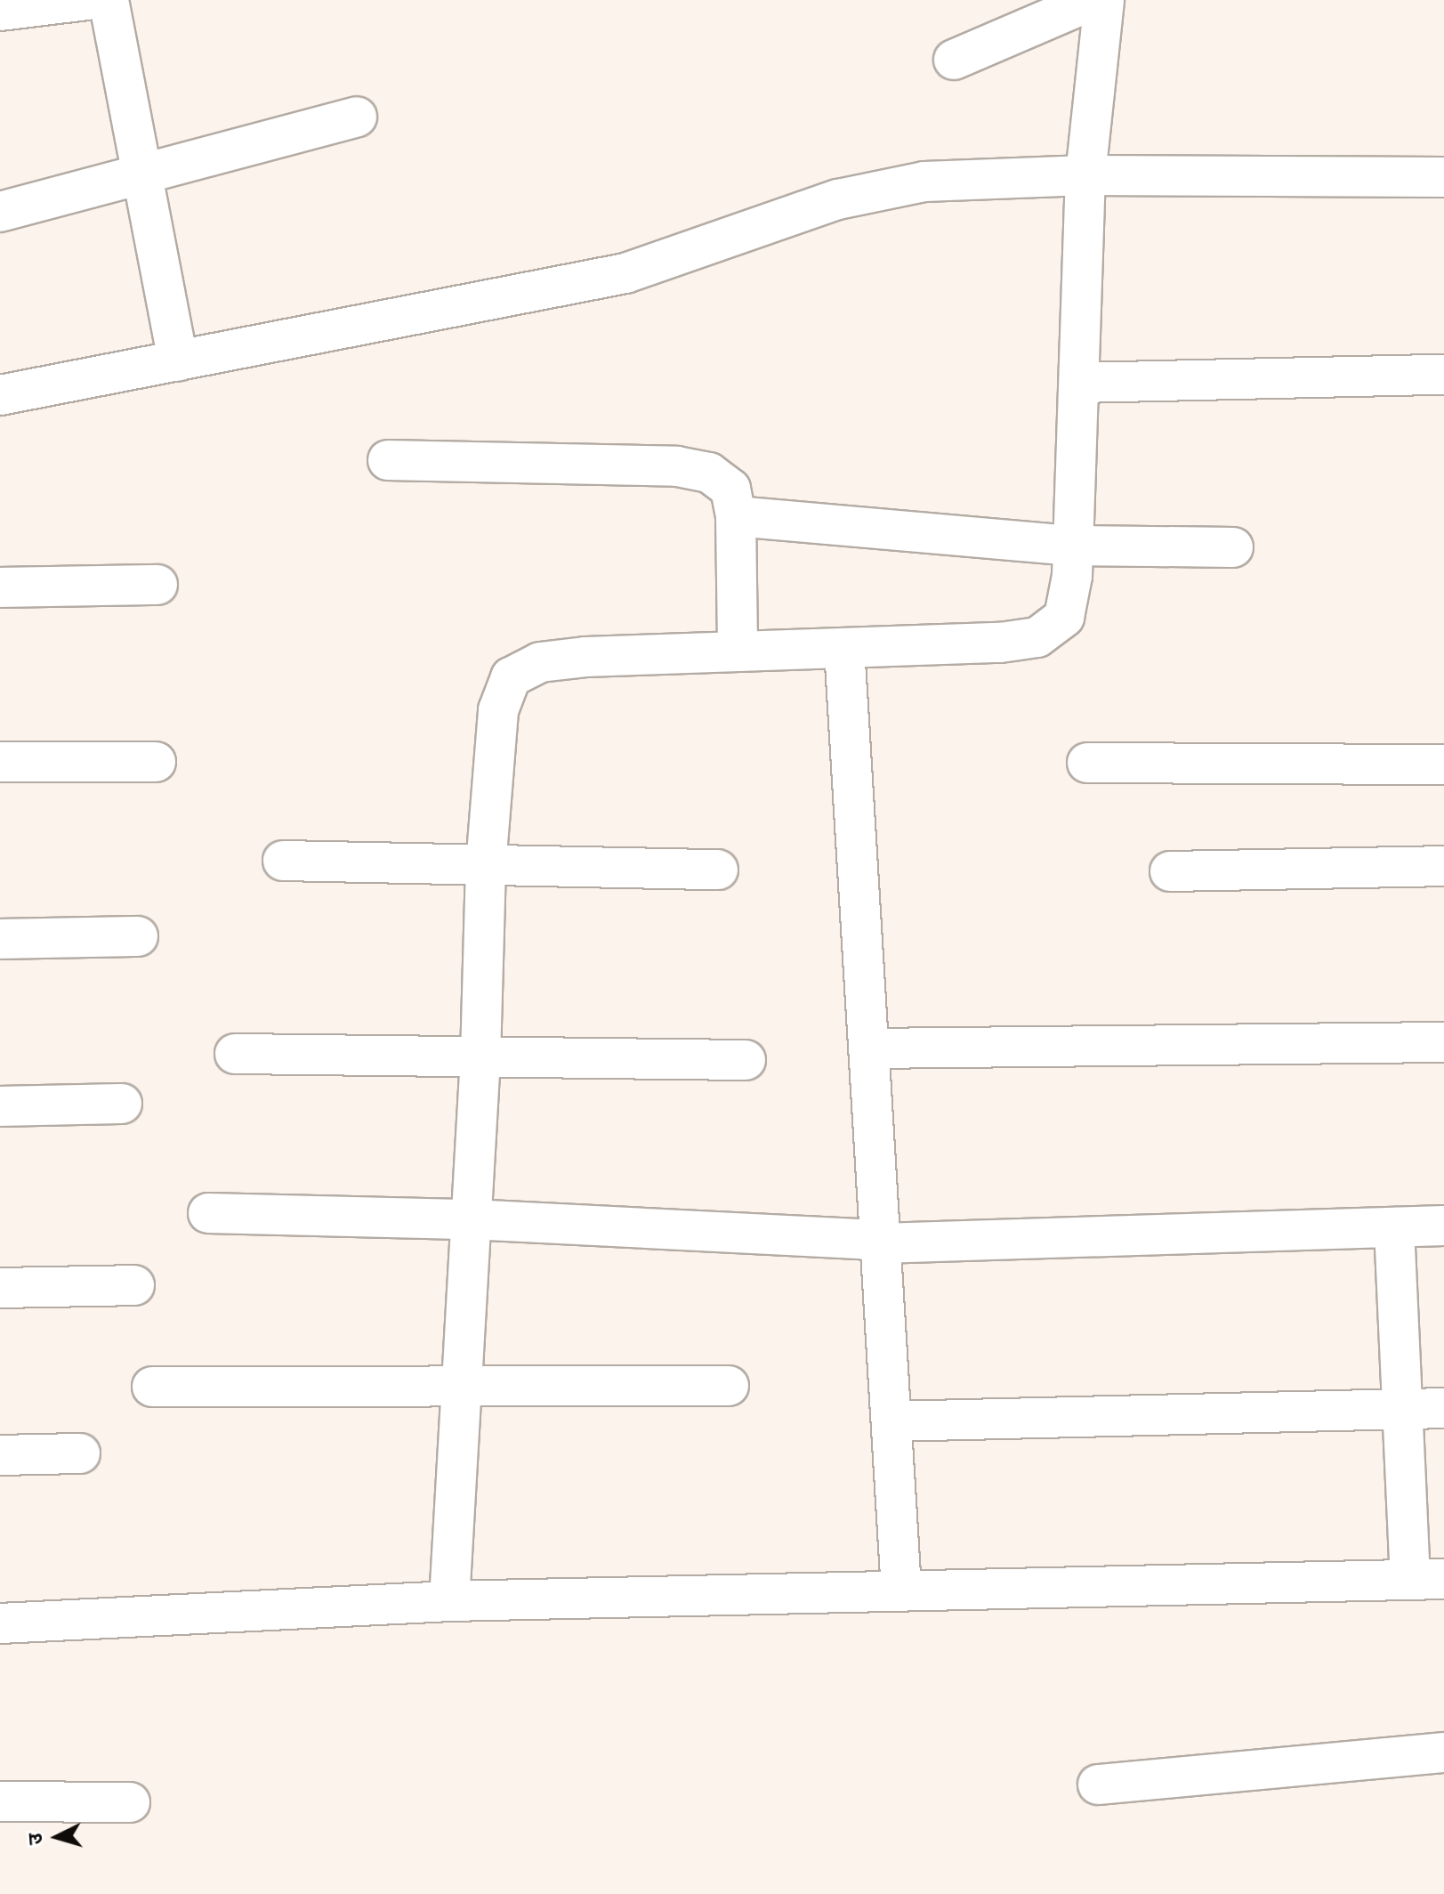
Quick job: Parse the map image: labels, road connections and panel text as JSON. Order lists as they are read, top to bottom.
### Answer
{
  "north": "left"
}
